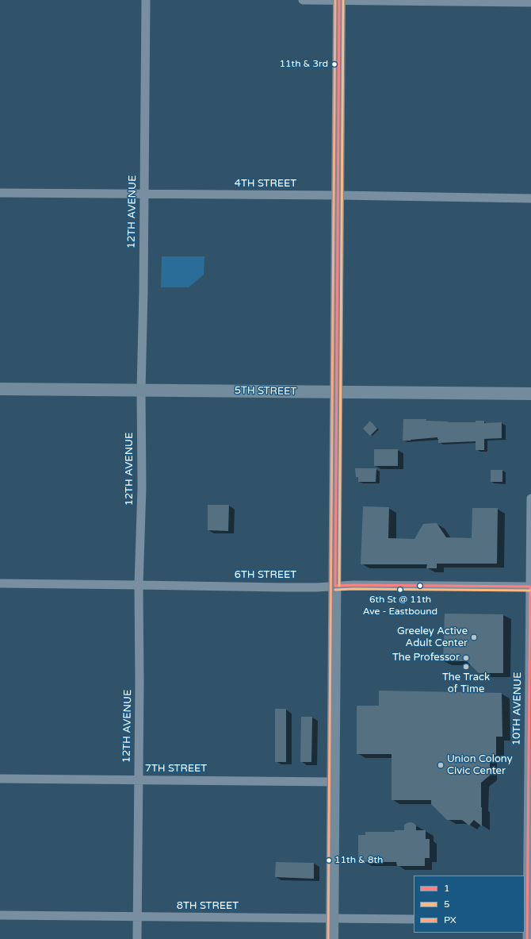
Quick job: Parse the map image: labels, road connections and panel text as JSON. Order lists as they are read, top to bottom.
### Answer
{
  "streets": {
    "main road": ["5TH STREET"],
    "street": [
      "4TH STREET",
      "12TH AVENUE",
      "6TH STREET",
      "10TH AVENUE",
      "7TH STREET",
      "8TH STREET"
    ]
  },
  "crossings": [
    ["4TH STREET", "12TH AVENUE"],
    ["12TH AVENUE", "5TH STREET"],
    ["12TH AVENUE", "6TH STREET"],
    ["12TH AVENUE", "7TH STREET"],
    ["12TH AVENUE", "8TH STREET"],
    ["6TH STREET", "10TH AVENUE"]
  ],
  "places": [
    "11th & 3rd",
    "6th St @ 11th Ave - Eastbound",
    "Greeley Active Adult Center",
    "The Professor",
    "The Track of Time",
    "Union Colony Civic Center",
    "11th & 8th"
  ],
  "lines": ["transit line 1", "transit line 5", "transit line PX"],
  "legend": ["1", "5", "PX"]
}
